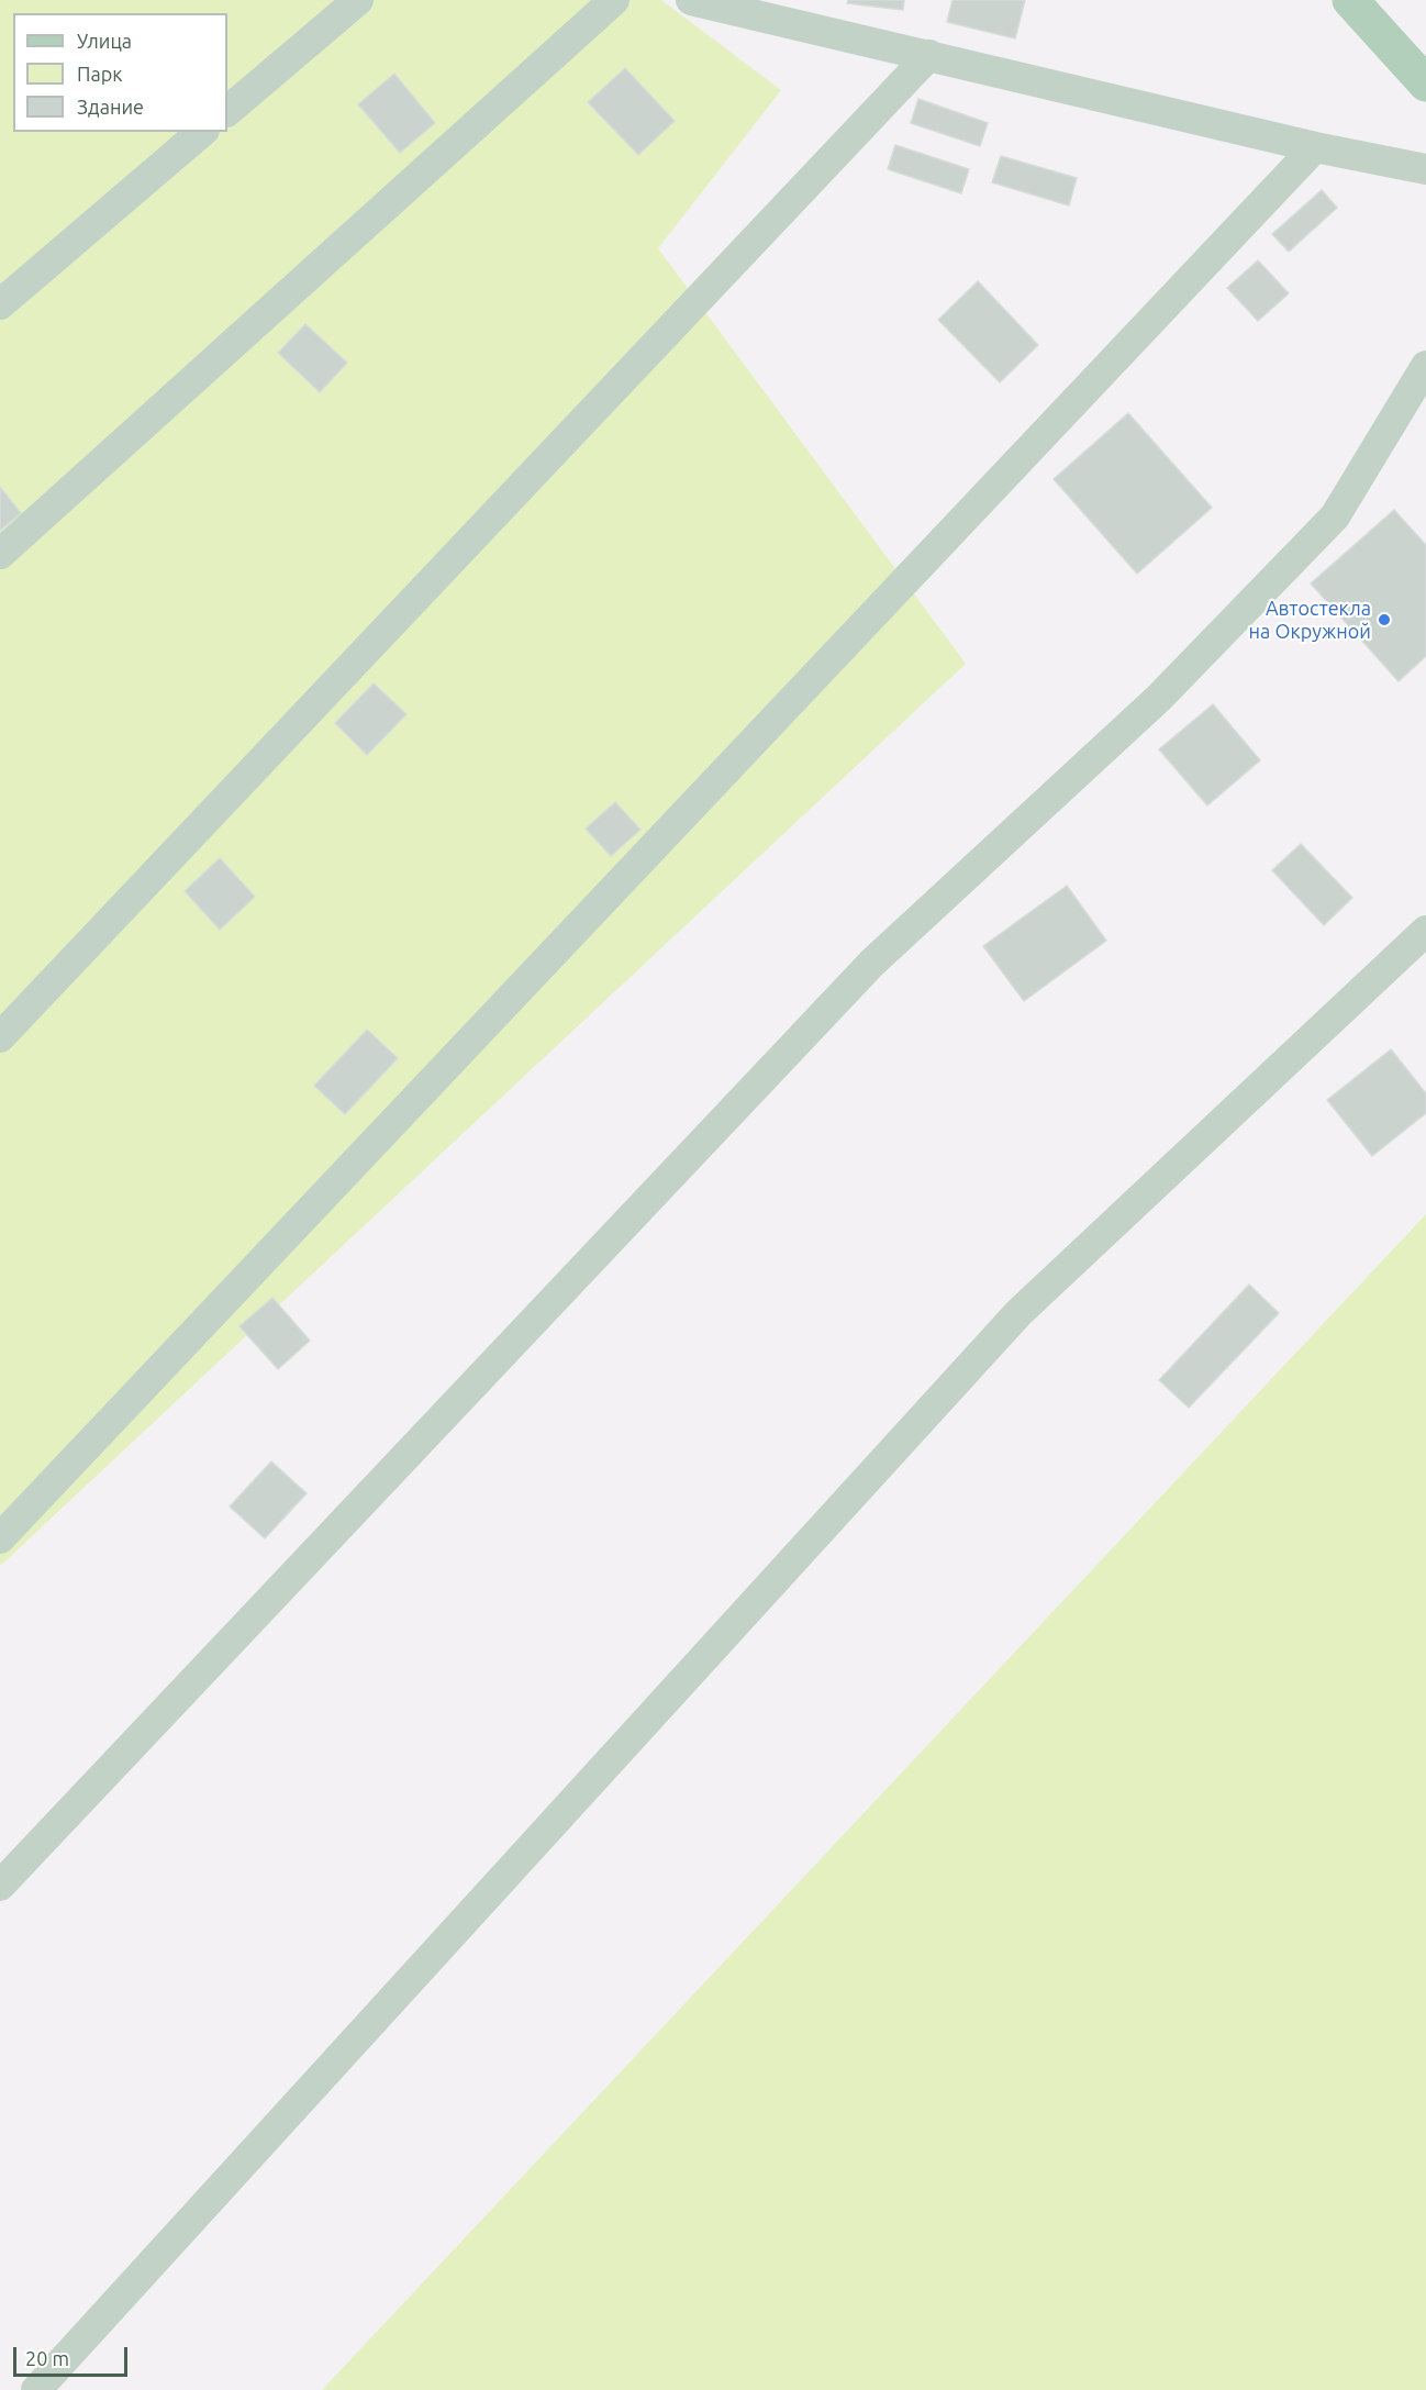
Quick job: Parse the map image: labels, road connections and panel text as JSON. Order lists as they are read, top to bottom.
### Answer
{
  "places": ["Автостекла на Окружной"],
  "legend": ["Улица", "Парк", "Здание"],
  "scale_bar": "20 m"
}
